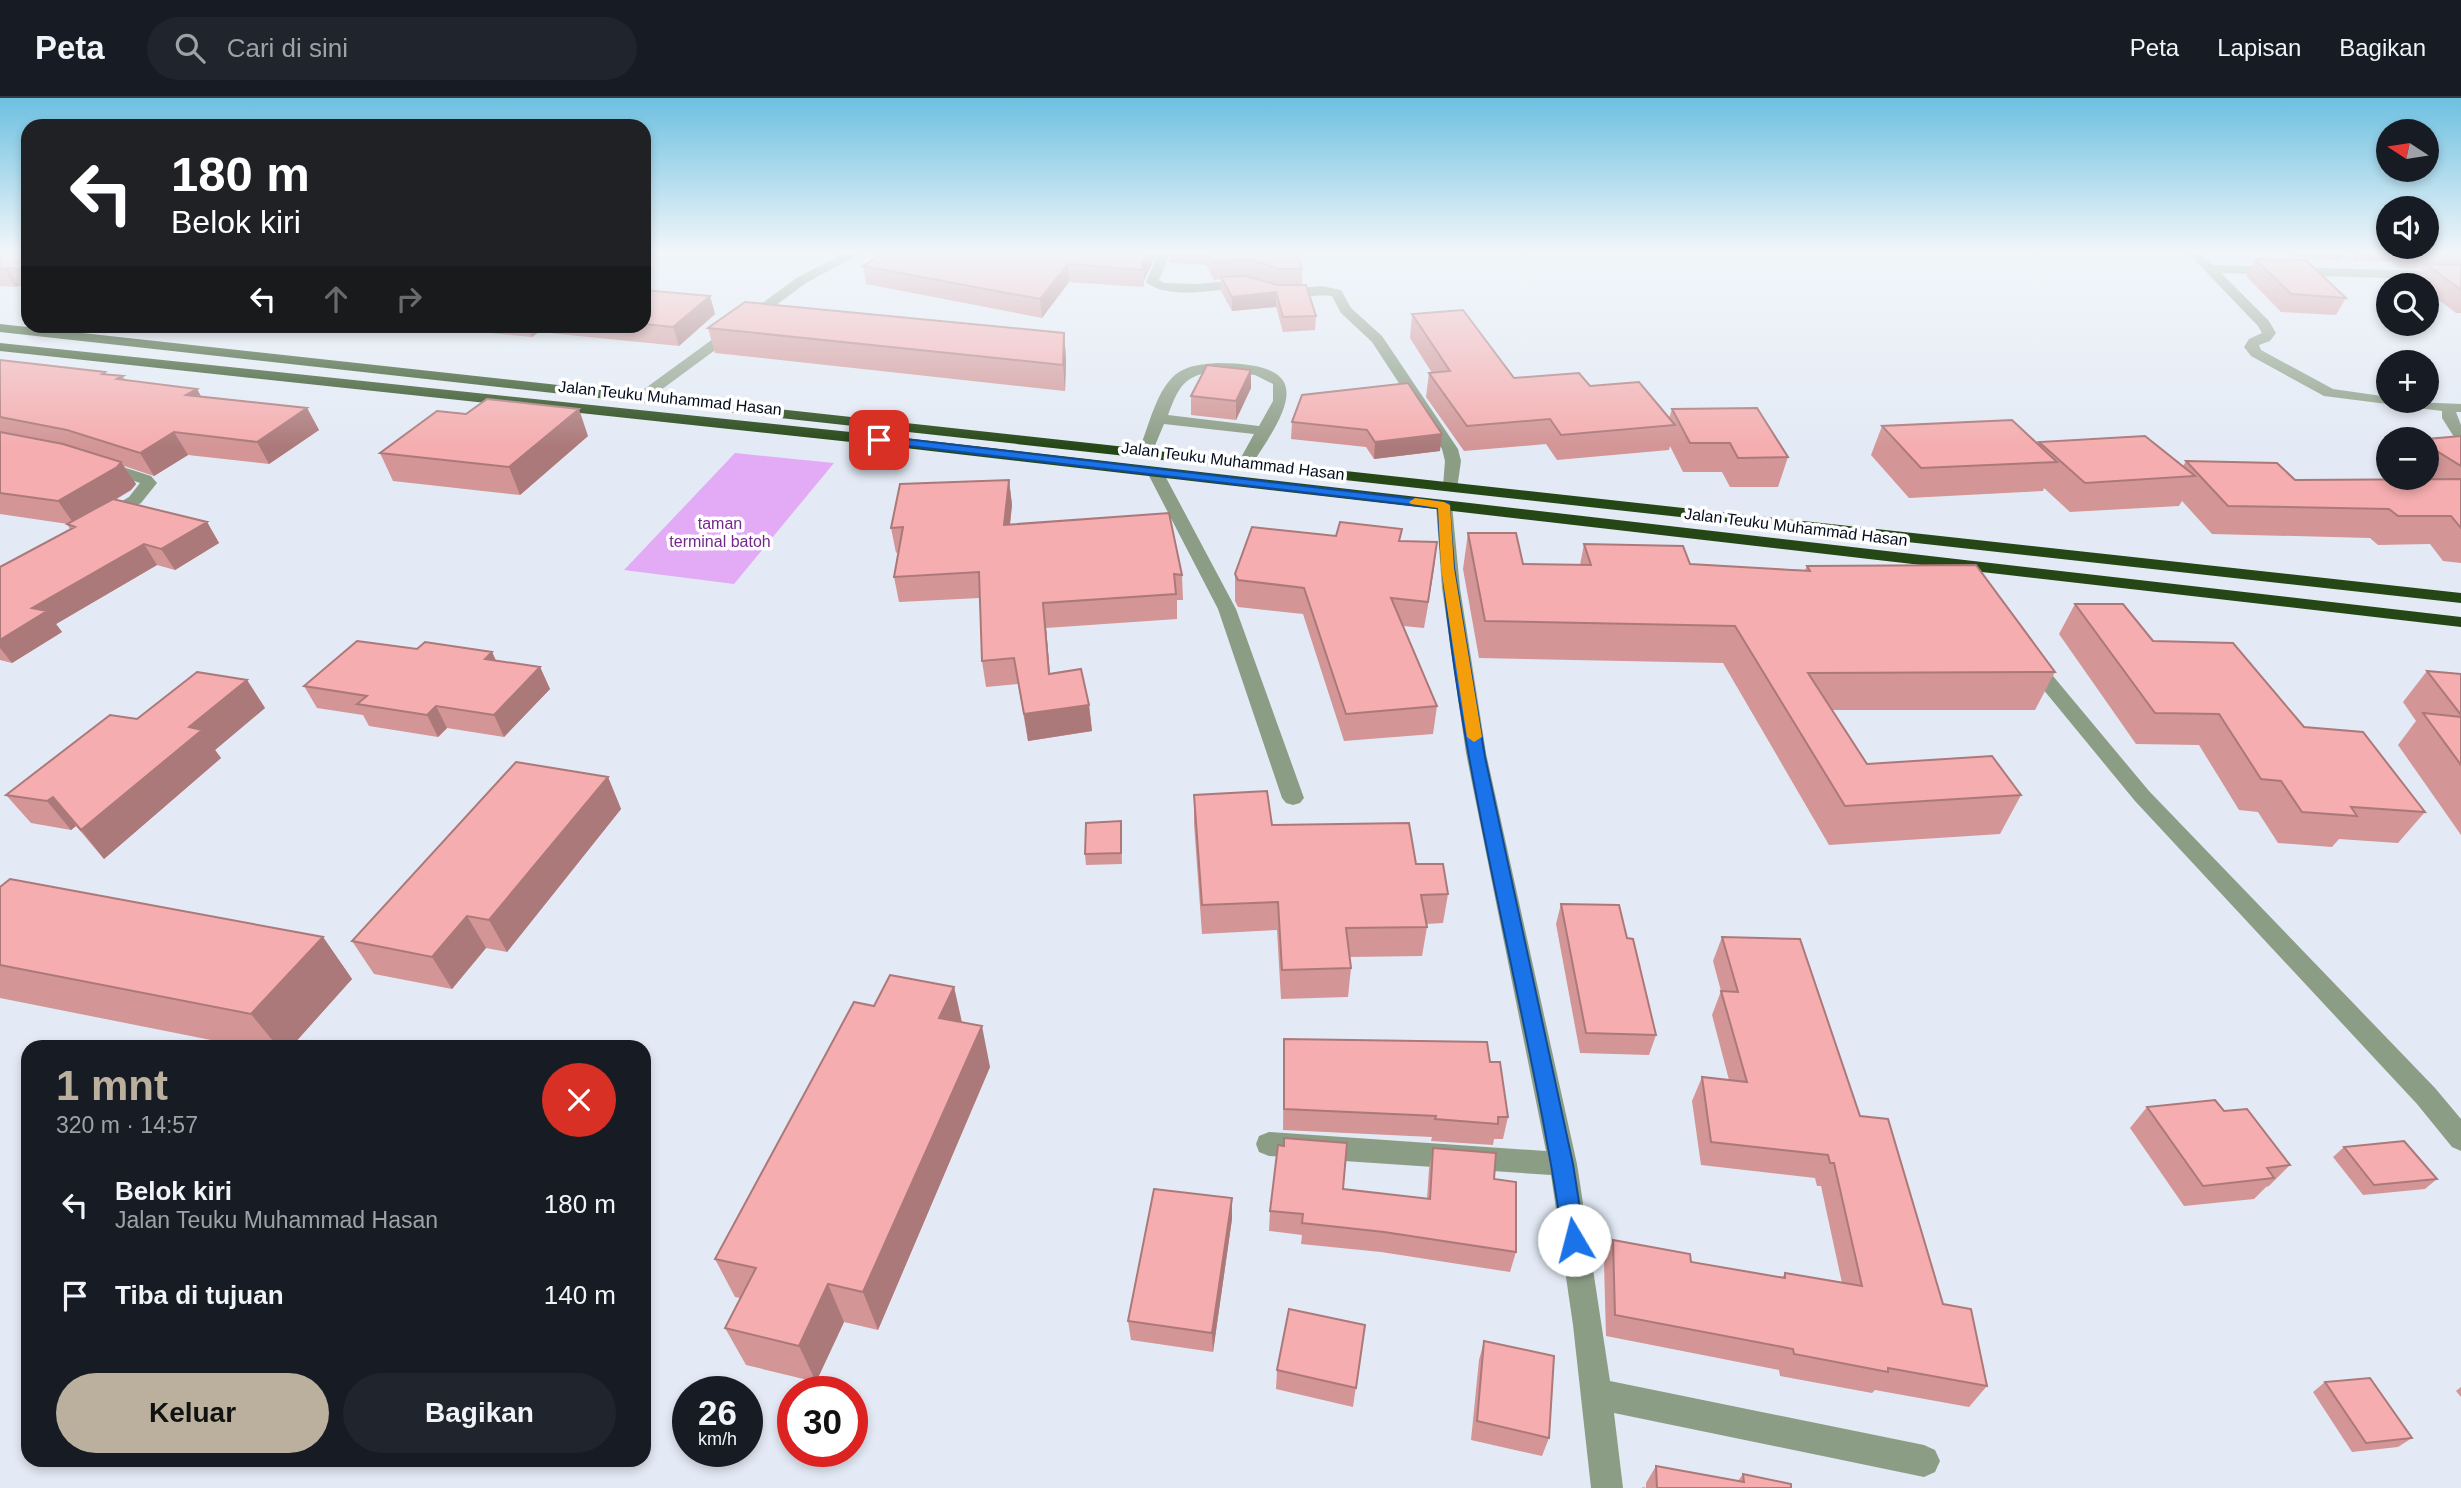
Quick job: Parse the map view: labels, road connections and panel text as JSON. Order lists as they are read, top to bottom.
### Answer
{
  "streets": {
    "highway": ["Jalan Teuku Muhammad Hasan"]
  },
  "parks": ["taman terminal batoh"],
  "north": "left",
  "page": {
    "header": "Peta",
    "search": "Cari di sini",
    "nav": ["Peta", "Lapisan", "Bagikan"],
    "map_buttons": ["+", "−"],
    "turn": ["180 m", "Belok kiri"],
    "heading": ["1 mnt", "320 m · 14:57"],
    "list": [
      {
        "name": "Belok kiri",
        "note": "Jalan Teuku Muhammad Hasan",
        "value": "180 m"
      },
      {
        "name": "Tiba di tujuan",
        "value": "140 m"
      }
    ],
    "buttons": ["Keluar", "Bagikan"],
    "speed": "26 km/h",
    "limit": "30"
  }
}
